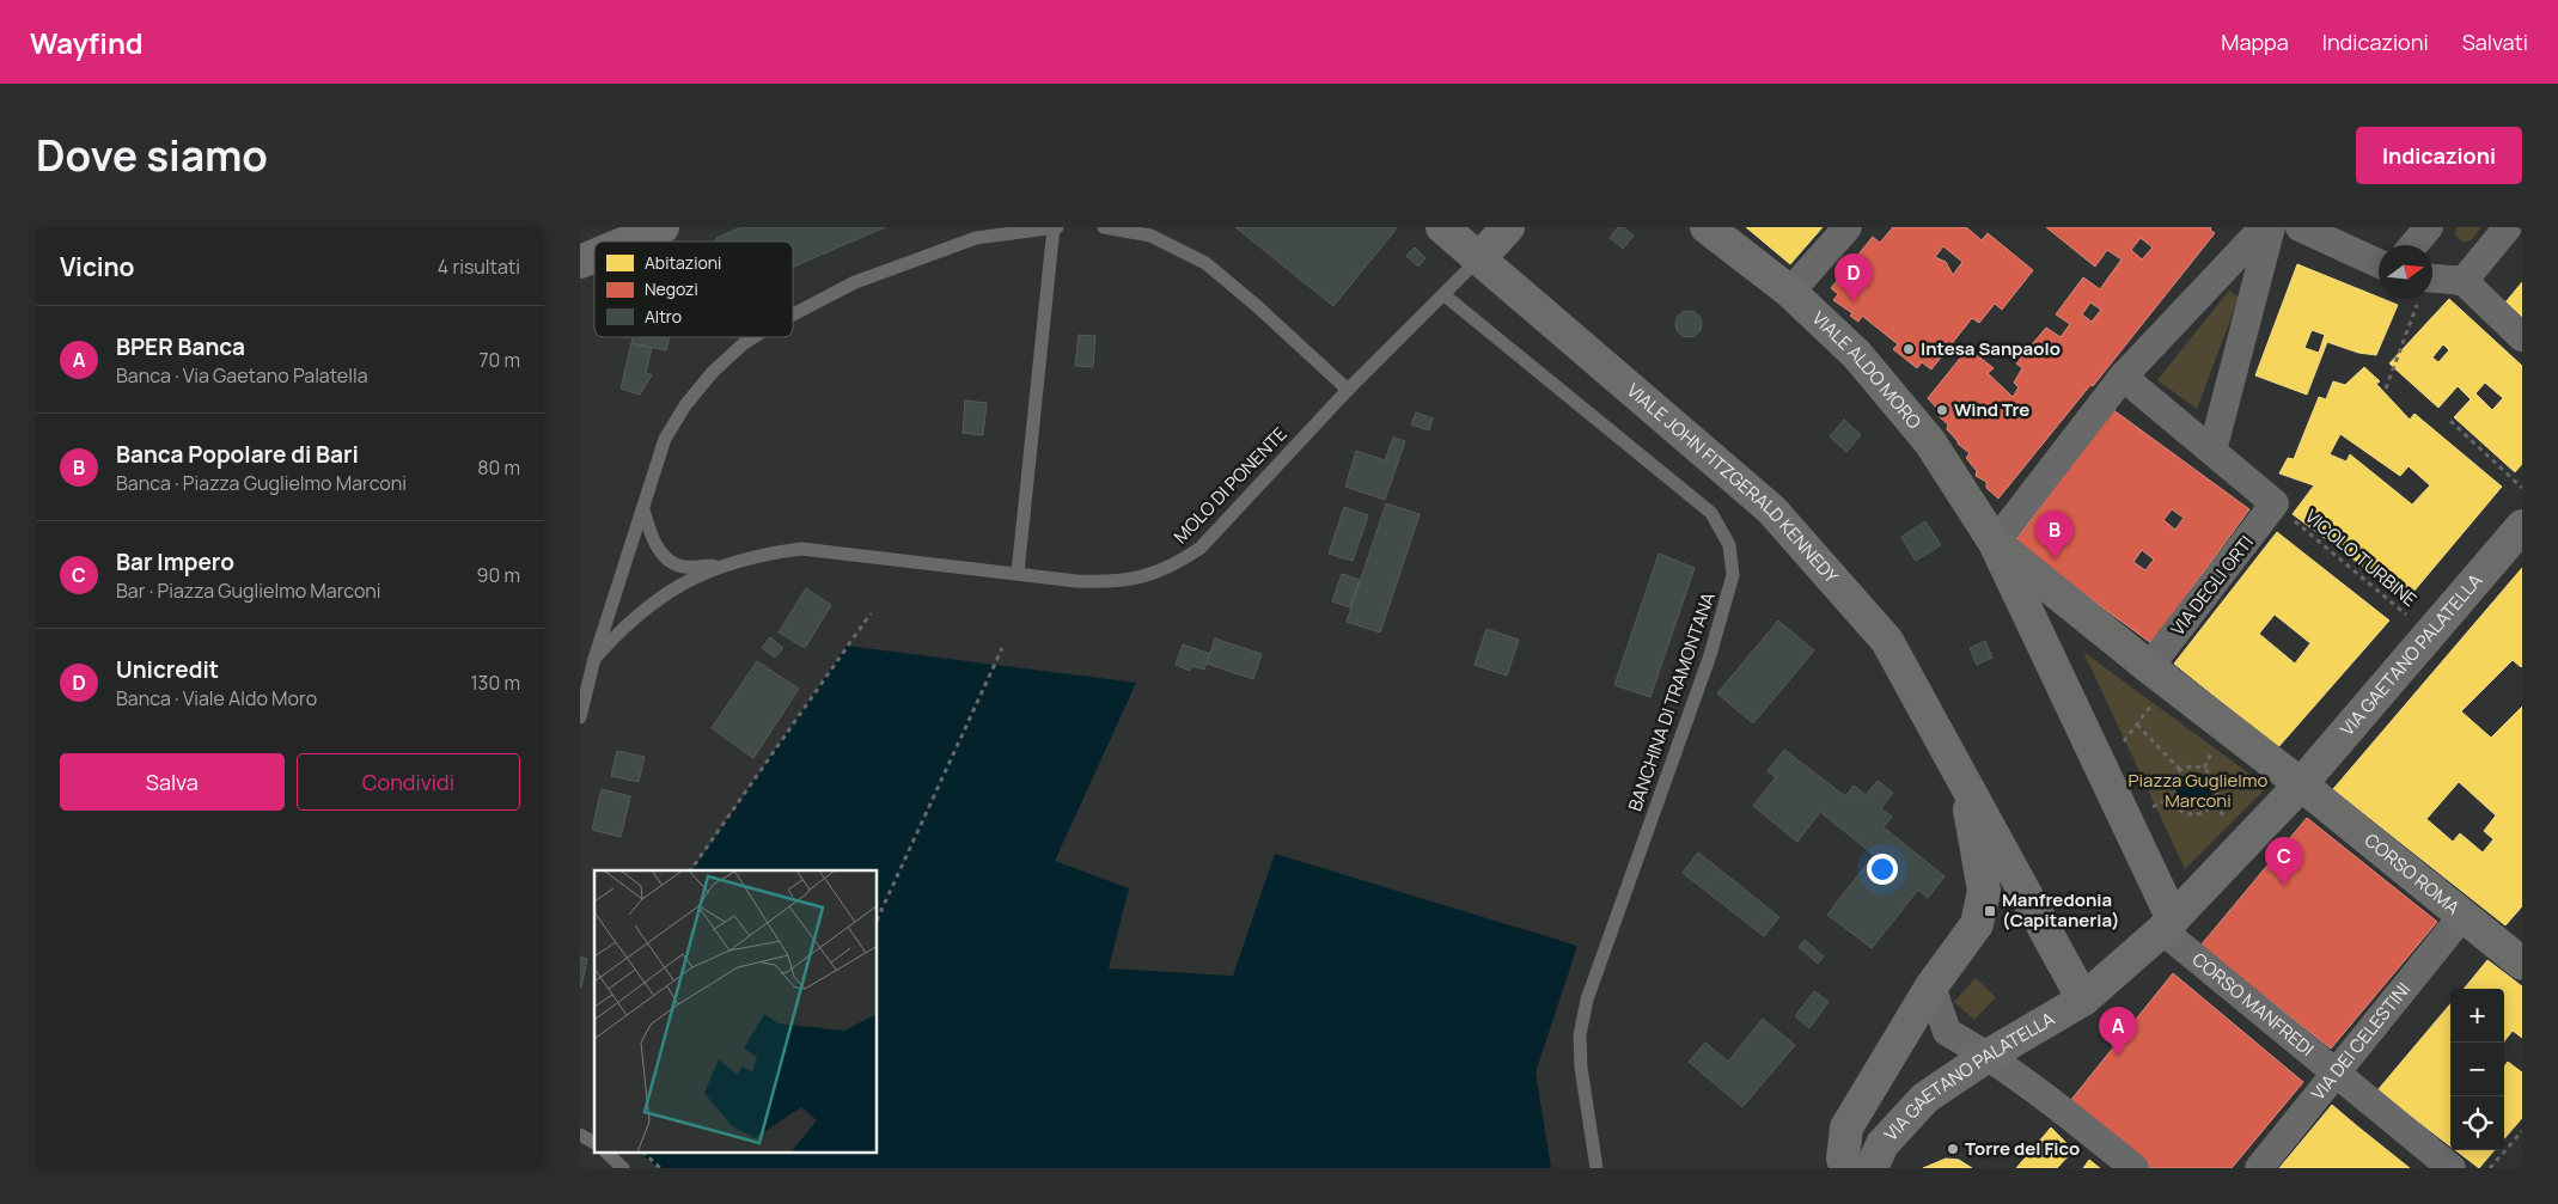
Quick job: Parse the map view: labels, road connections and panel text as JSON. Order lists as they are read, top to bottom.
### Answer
{
  "streets": {
    "main road": [
      "VIALE ALDO MORO",
      "VIALE JOHN FITZGERALD KENNEDY",
      "VIA GAETANO PALATELLA",
      "CORSO ROMA"
    ],
    "street": ["VIA DEGLI ORTI", "CORSO MANFREDI", "VIA DEI CELESTINI"],
    "lane": ["MOLO DI PONENTE", "BANCHINA DI TRAMONTANA"],
    "path": ["VICOLO TURBINE"]
  },
  "crossings": [
    ["VIALE JOHN FITZGERALD KENNEDY", "MOLO DI PONENTE"],
    ["MOLO DI PONENTE", "BANCHINA DI TRAMONTANA"],
    ["VICOLO TURBINE", "VIA DEGLI ORTI"],
    ["VICOLO TURBINE", "VIA GAETANO PALATELLA"],
    ["VIA GAETANO PALATELLA", "CORSO ROMA"],
    ["CORSO ROMA", "VIA DEI CELESTINI"],
    ["CORSO MANFREDI", "VIA DEI CELESTINI"]
  ],
  "parks": ["Piazza Guglielmo Marconi"],
  "places": {
    "other": ["Intesa Sanpaolo", "Wind Tre", "Torre del Fico"],
    "transit": ["Manfredonia (Capitaneria)"]
  },
  "legend": ["Abitazioni", "Negozi", "Altro"],
  "north": "right",
  "page": {
    "header": "Wayfind",
    "nav": ["Mappa", "Indicazioni", "Salvati"],
    "title": "Dove siamo",
    "buttons": [
      "Indicazioni",
      ["Salva", "Condividi"]
    ],
    "heading": ["Vicino", "4 risultati"],
    "pins": [
      "D",
      "B",
      "C",
      "A"
    ],
    "list": [
      {
        "mark": "A",
        "name": "BPER Banca",
        "note": "Banca · Via Gaetano Palatella",
        "value": "70 m"
      },
      {
        "mark": "B",
        "name": "Banca Popolare di Bari",
        "note": "Banca · Piazza Guglielmo Marconi",
        "value": "80 m"
      },
      {
        "mark": "C",
        "name": "Bar Impero",
        "note": "Bar · Piazza Guglielmo Marconi",
        "value": "90 m"
      },
      {
        "mark": "D",
        "name": "Unicredit",
        "note": "Banca · Viale Aldo Moro",
        "value": "130 m"
      }
    ],
    "map_buttons": ["+", "−"]
  }
}
